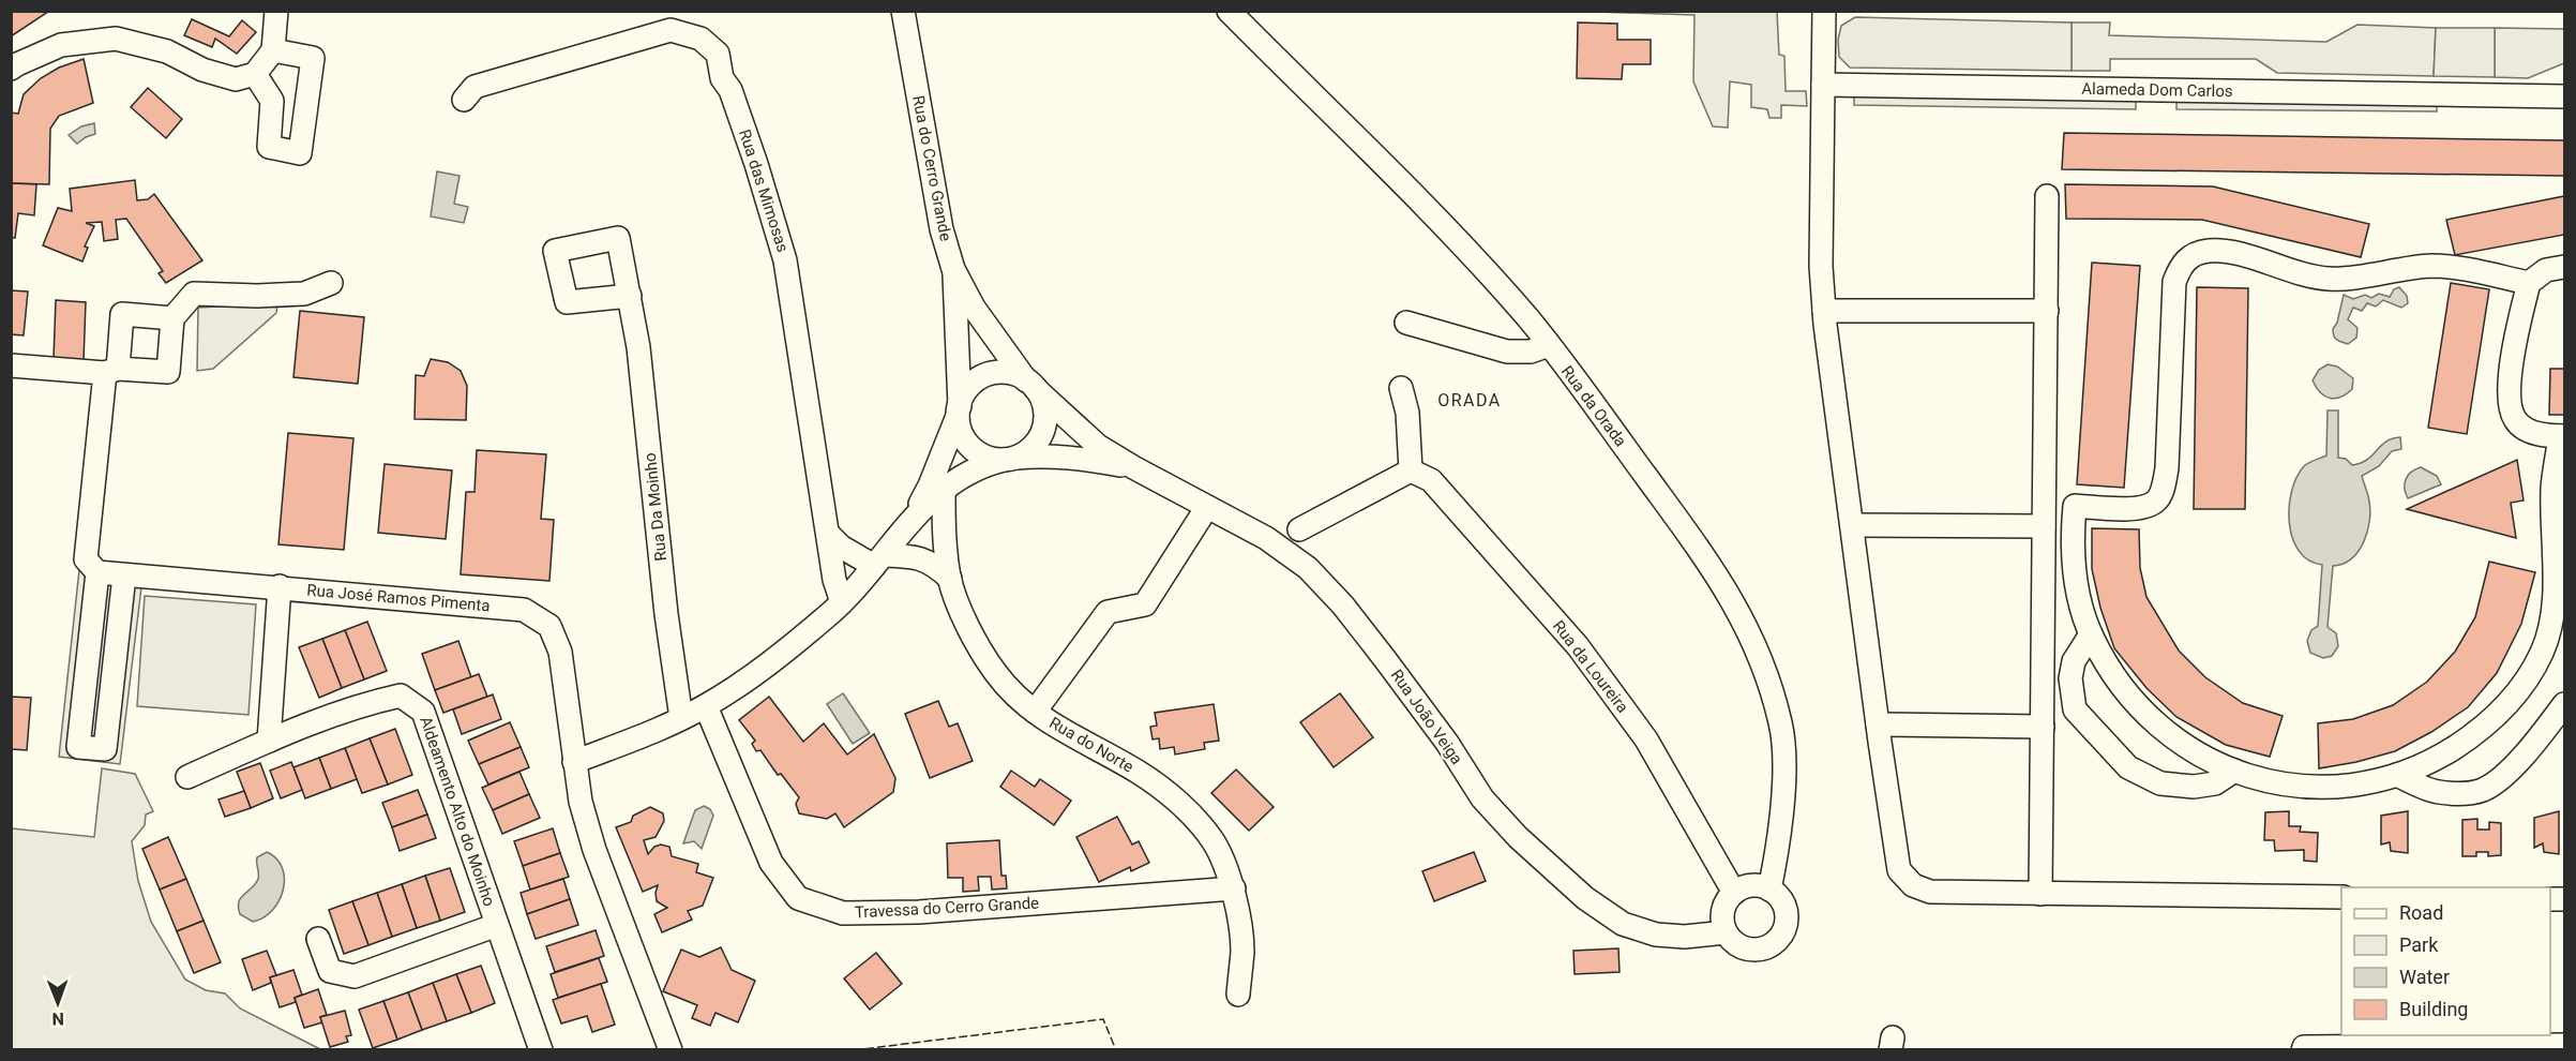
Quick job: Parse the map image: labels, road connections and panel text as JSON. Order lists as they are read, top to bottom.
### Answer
{
  "streets": {
    "street": [
      "Alameda Dom Carlos",
      "Rua do Cerro Grande",
      "Rua das Mimosas",
      "Rua da Orada",
      "Rua Da Moinho",
      "Rua José Ramos Pimenta",
      "Rua da Loureira",
      "Rua João Veiga",
      "Rua do Norte",
      "Aldeamento Alto do Moinho",
      "Travessa do Cerro Grande"
    ]
  },
  "crossings": [
    ["Rua do Cerro Grande", "Rua João Veiga"],
    ["Rua da Orada", "Rua da Loureira"],
    ["Rua da Orada", "Rua João Veiga"],
    ["Rua da Loureira", "Rua João Veiga"],
    ["Rua do Norte", "Travessa do Cerro Grande"]
  ],
  "districts": ["ORADA"],
  "legend": [
    "Road",
    "Park",
    "Water",
    "Building"
  ],
  "north": "bottom"
}
